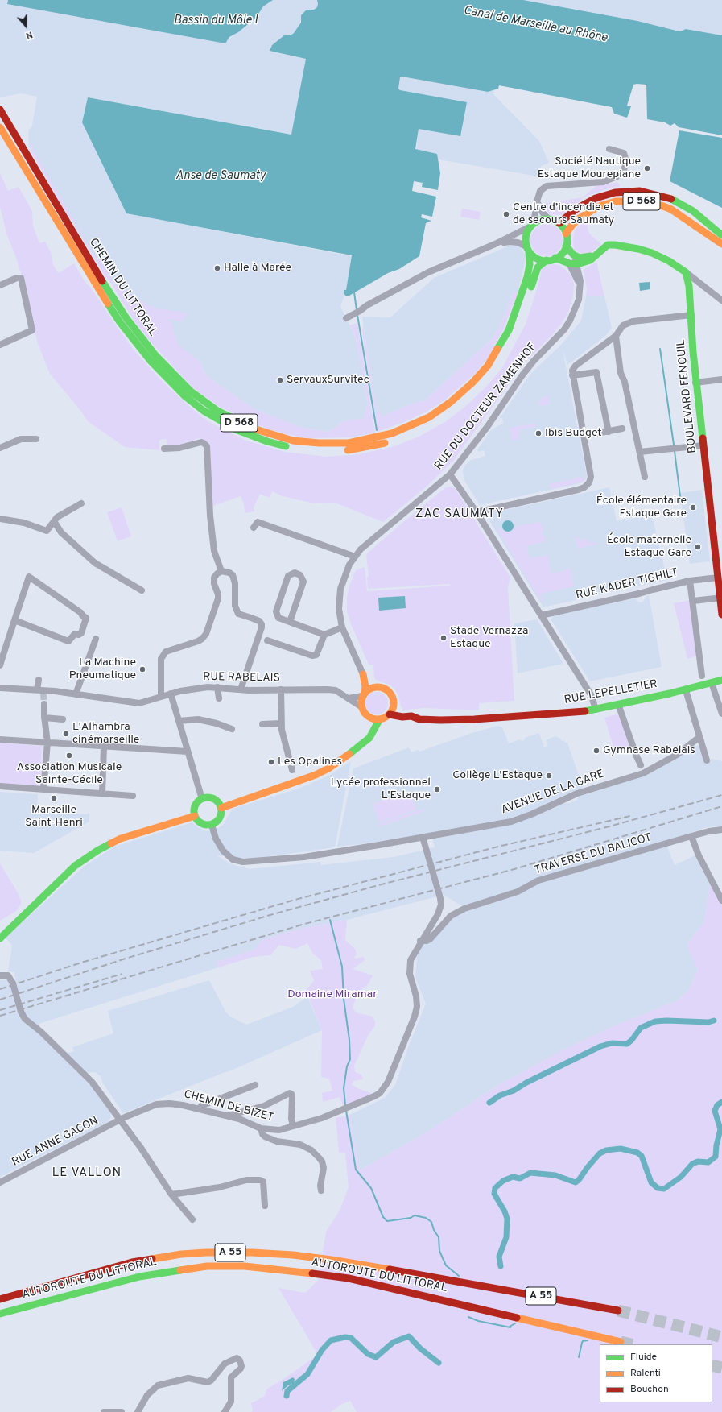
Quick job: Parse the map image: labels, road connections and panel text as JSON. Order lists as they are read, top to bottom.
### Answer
{
  "streets": {
    "main road": [
      "D 568",
      "CHEMIN DU LITTORAL",
      "BOULEVARD FENOUIL",
      "RUE DU DOCTEUR ZAMENHOF",
      "RUE LEPELLETIER",
      "A 55",
      "AUTOROUTE DU LITTORAL"
    ],
    "street": [
      "RUE KADER TIGHILT",
      "RUE RABELAIS",
      "AVENUE DE LA GARE",
      "TRAVERSE DU BALICOT",
      "CHEMIN DE BIZET",
      "RUE ANNE GACON"
    ]
  },
  "crossings": [
    ["D 568", "CHEMIN DU LITTORAL"],
    ["BOULEVARD FENOUIL", "RUE KADER TIGHILT"],
    ["RUE DU DOCTEUR ZAMENHOF", "RUE RABELAIS"],
    ["RUE DU DOCTEUR ZAMENHOF", "RUE LEPELLETIER"],
    ["RUE RABELAIS", "RUE LEPELLETIER"],
    ["AVENUE DE LA GARE", "CHEMIN DE BIZET"],
    ["TRAVERSE DU BALICOT", "CHEMIN DE BIZET"],
    ["CHEMIN DE BIZET", "RUE ANNE GACON"]
  ],
  "districts": ["ZAC SAUMATY", "LE VALLON"],
  "water": ["Bassin du Môle I", "Canal de Marseille au Rhône", "Anse de Saumaty"],
  "parks": ["Domaine Miramar"],
  "places": [
    "Société Nautique Estaque Mourepiane",
    "Centre d’incendie et de secours Saumaty",
    "Halle à Marée",
    "ServauxSurvitec",
    "Ibis Budget",
    "École élémentaire Estaque Gare",
    "École maternelle Estaque Gare",
    "Stade Vernazza Estaque",
    "La Machine Pneumatique",
    "L'Alhambra cinémarseille",
    "Gymnase Rabelais",
    "Association Musicale Sainte-Cécile",
    "Les Opalines",
    "Collège L'Estaque",
    "Lycée professionnel L'Estaque",
    "Marseille Saint-Henri"
  ],
  "legend": ["Fluide", "Ralenti", "Bouchon"],
  "north": "bottom"
}
